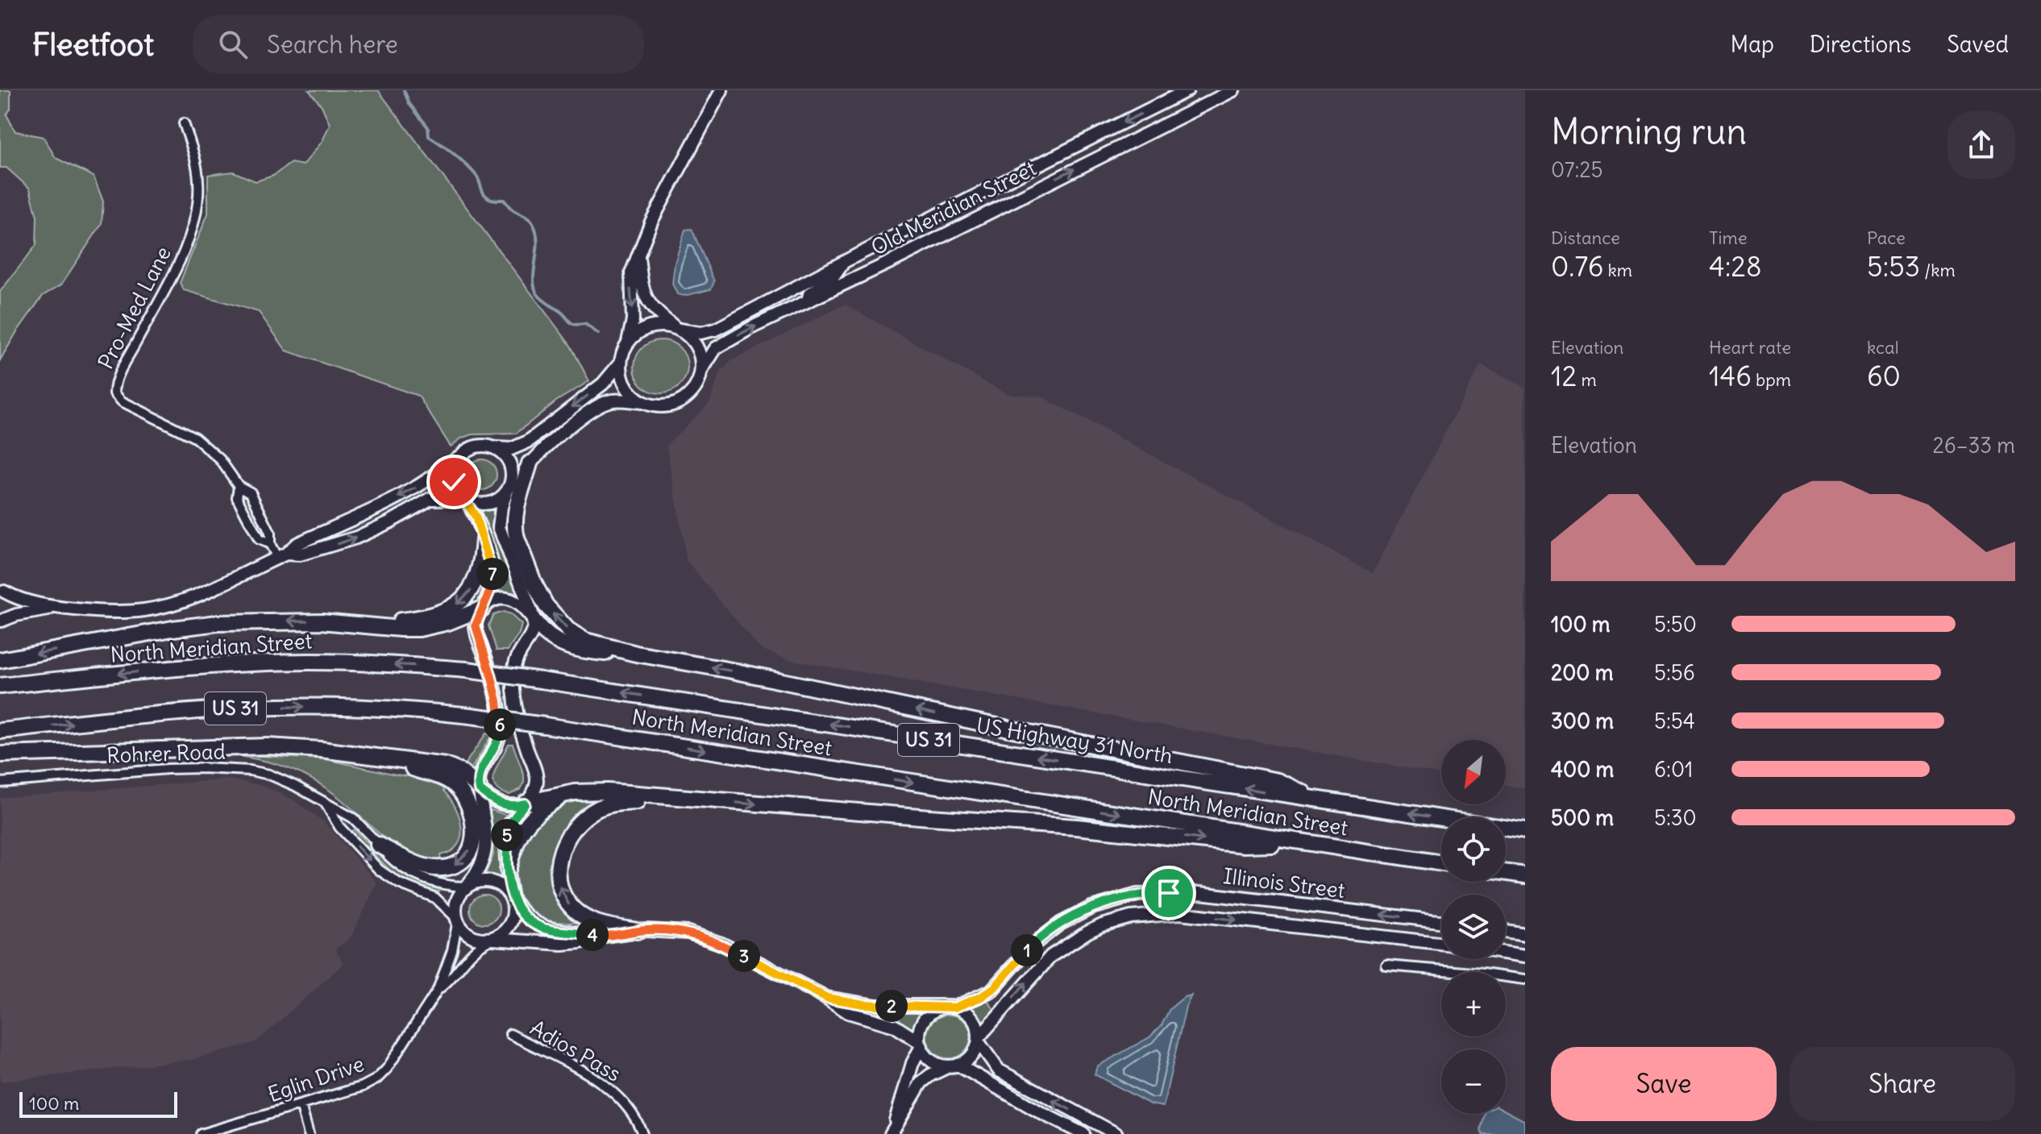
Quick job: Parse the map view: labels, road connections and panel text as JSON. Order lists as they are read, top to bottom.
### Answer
{
  "streets": {
    "highway": ["North Meridian Street", "US 31", "US Highway 31 North"],
    "street": [
      "Old Meridian Street",
      "Pro-Med Lane",
      "Rohrer Road",
      "Illinois Street",
      "Adios Pass",
      "Eglin Drive"
    ]
  },
  "crossings": [
    ["North Meridian Street", "US Highway 31 North"],
    ["Rohrer Road", "Eglin Drive"]
  ],
  "scale_bar": "100 m",
  "north": "bottom left",
  "page": {
    "header": "Fleetfoot",
    "search": "Search here",
    "nav": ["Map", "Directions", "Saved"],
    "heading": ["Morning run", "07:25"],
    "stats": [
      ["Distance", "0.76 km"],
      ["Time", "4:28"],
      ["Pace", "5:53 /km"],
      ["Elevation", "12 m"],
      ["Heart rate", "146 bpm"],
      ["kcal", "60"]
    ],
    "chart": ["Elevation", "26–33 m"],
    "pins": [
      "7",
      "6",
      "5",
      "4",
      "1",
      "3",
      "2"
    ],
    "list": [
      {
        "name": "100 m",
        "note": "5:50"
      },
      {
        "name": "200 m",
        "note": "5:56"
      },
      {
        "name": "300 m",
        "note": "5:54"
      },
      {
        "name": "400 m",
        "note": "6:01"
      },
      {
        "name": "500 m",
        "note": "5:30"
      }
    ],
    "map_buttons": ["+", "−"],
    "buttons": ["Save", "Share"],
    "scale": "100 m"
  }
}
